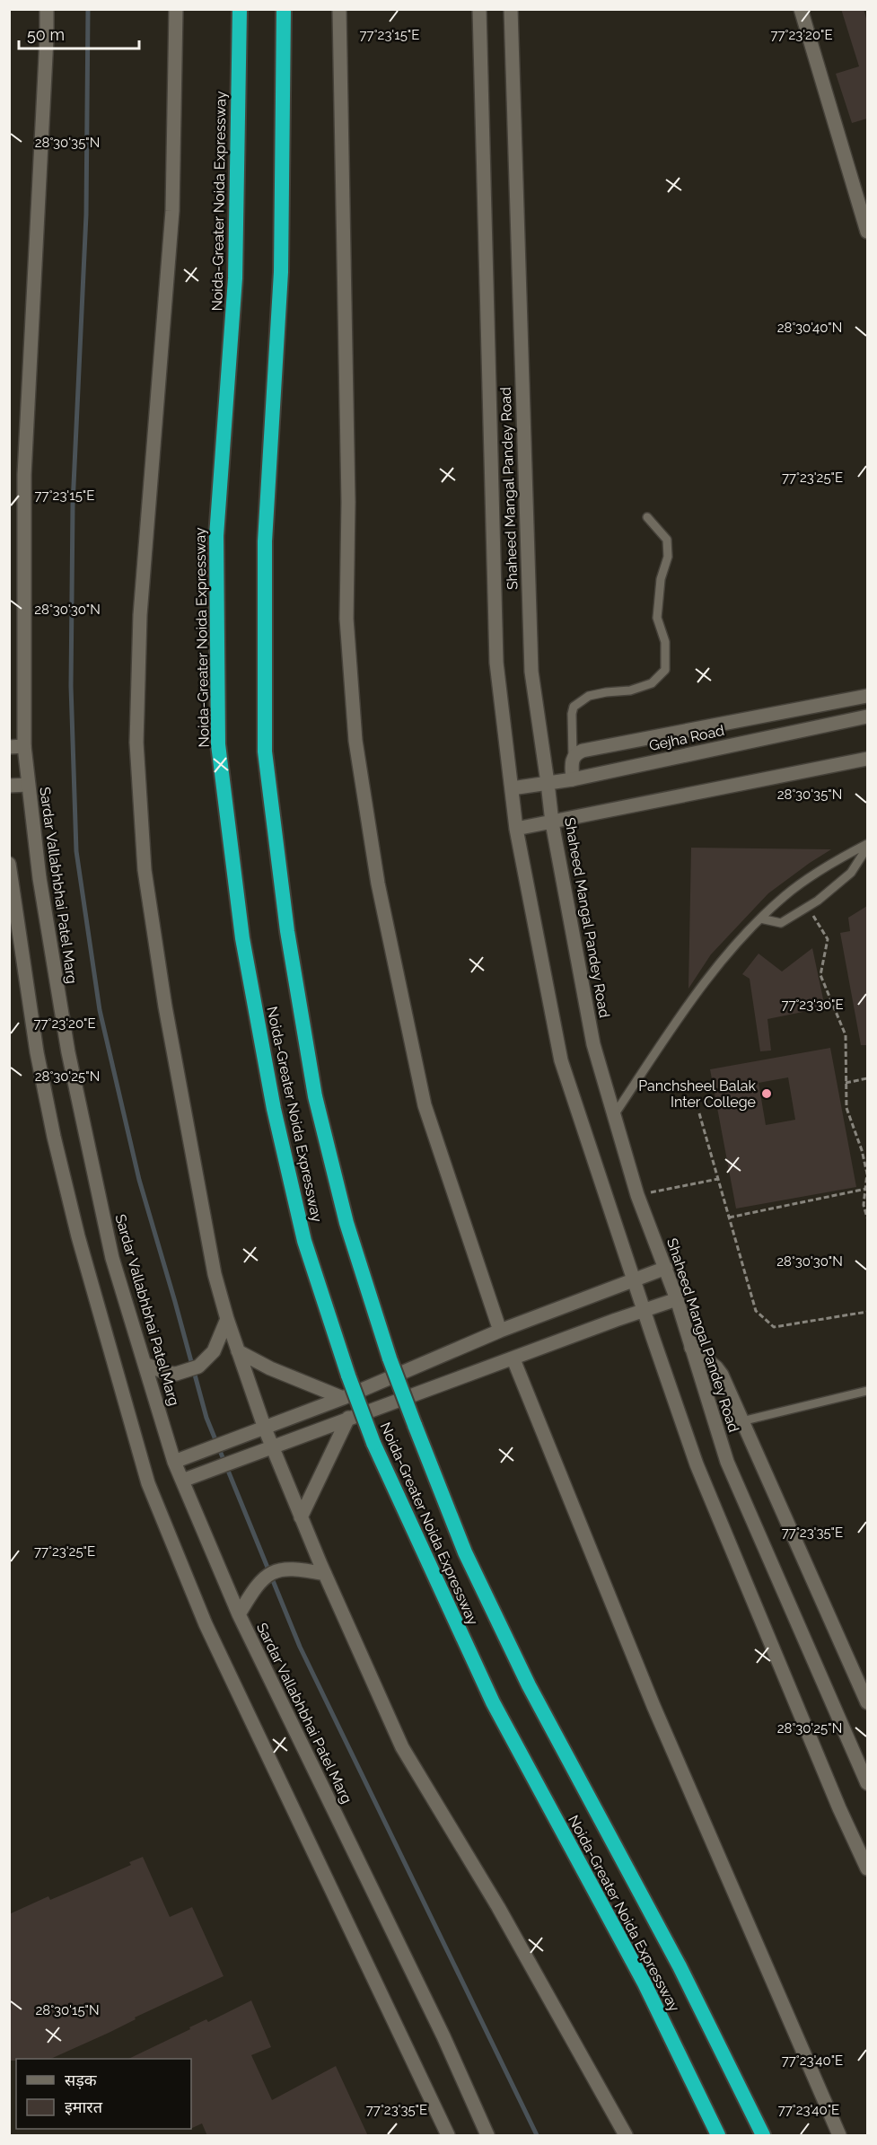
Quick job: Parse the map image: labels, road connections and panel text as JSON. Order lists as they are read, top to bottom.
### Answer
{
  "streets": {
    "highway": ["Noida-Greater Noida Expressway"],
    "street": ["Shaheed Mangal Pandey Road", "Gejha Road", "Sardar Vallabhbhai Patel Marg"]
  },
  "crossings": [
    ["Shaheed Mangal Pandey Road", "Gejha Road"]
  ],
  "places": ["Panchsheel Balak Inter College"],
  "legend": ["सड़क", "इमारत"],
  "scale_bar": "50 m",
  "coordinates": [
    "77°23'20\"E",
    "77°23'15\"E",
    "28°30'35\"N",
    "28°30'40\"N",
    "77°23'25\"E",
    "28°30'30\"N",
    "77°23'30\"E",
    "28°30'25\"N",
    "77°23'35\"E",
    "28°30'15\"N",
    "77°23'40\"E"
  ]
}
